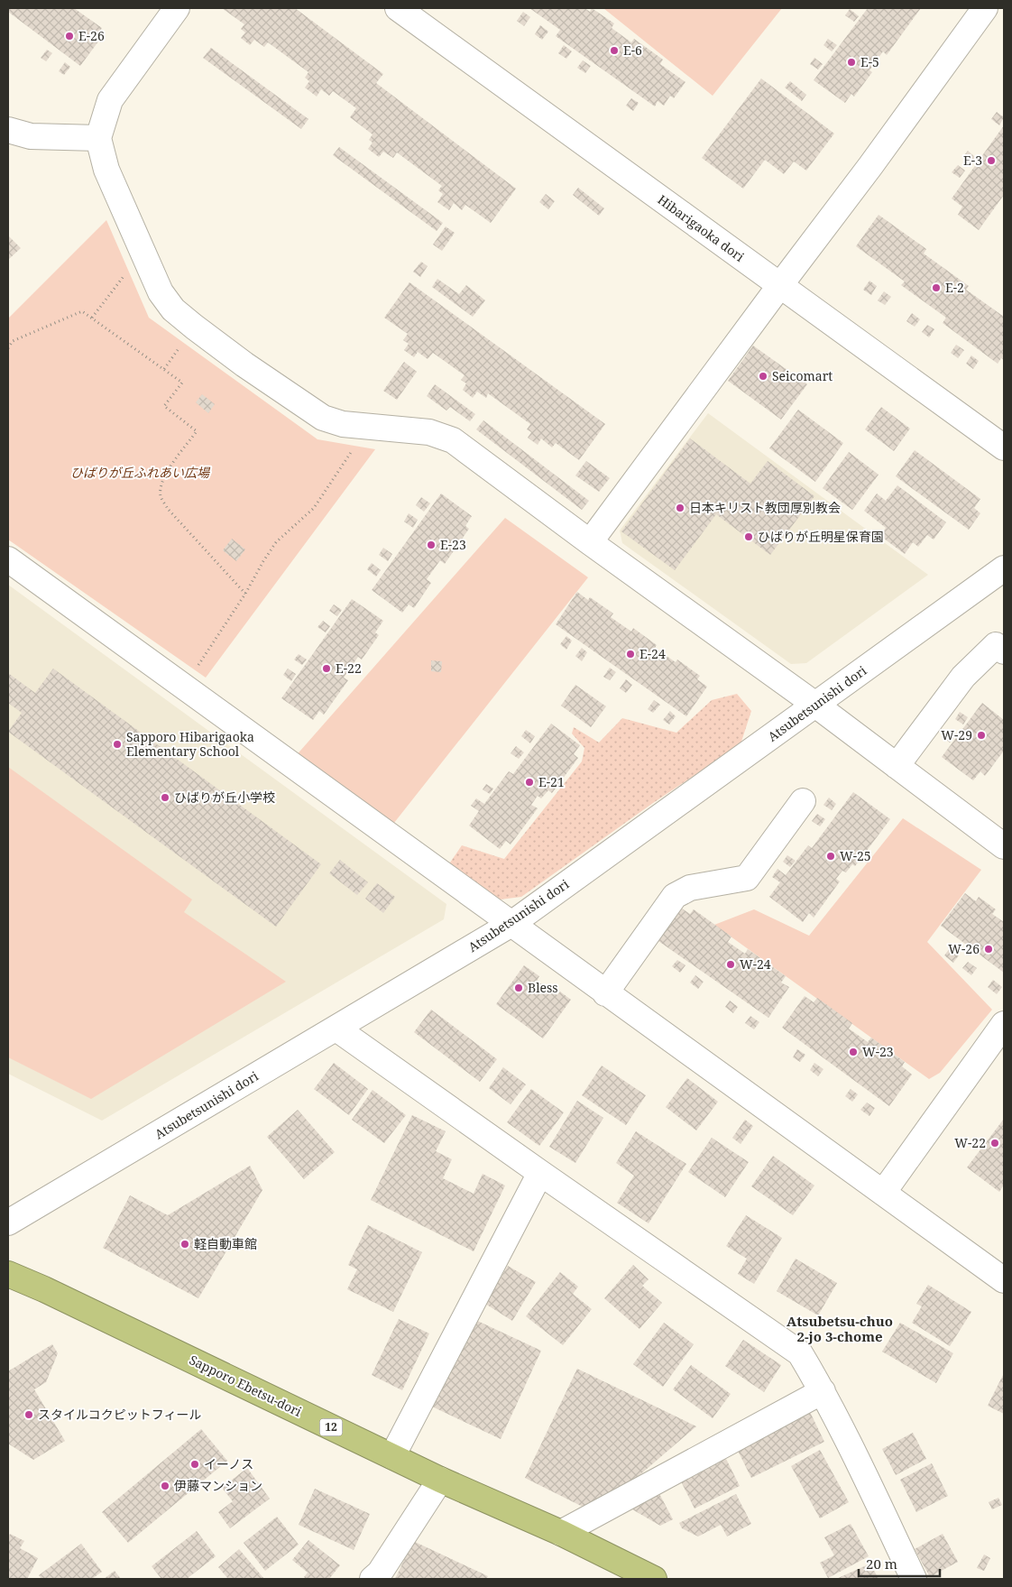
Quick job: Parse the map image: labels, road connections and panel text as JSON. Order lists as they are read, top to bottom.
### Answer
{
  "streets": {
    "highway": ["Sapporo Ebetsu-dori", "12"],
    "street": ["Hibarigaoka dori", "Atsubetsunishi dori"]
  },
  "districts": ["Atsubetsu-chuo 2-jo 3-chome"],
  "parks": ["ひばりが丘ふれあい広場"],
  "places": [
    "E-26",
    "E-6",
    "E-5",
    "E-3",
    "E-2",
    "Seicomart",
    "日本キリスト教団厚別教会",
    "ひばりが丘明星保育園",
    "E-23",
    "E-24",
    "E-22",
    "W-29",
    "Sapporo Hibarigaoka Elementary School",
    "E-21",
    "ひばりが丘小学校",
    "W-25",
    "W-26",
    "W-24",
    "Bless",
    "W-23",
    "W-22",
    "軽自動車館",
    "スタイルコクピットフィール",
    "イーノス",
    "伊藤マンション"
  ],
  "scale_bar": "20 m"
}
